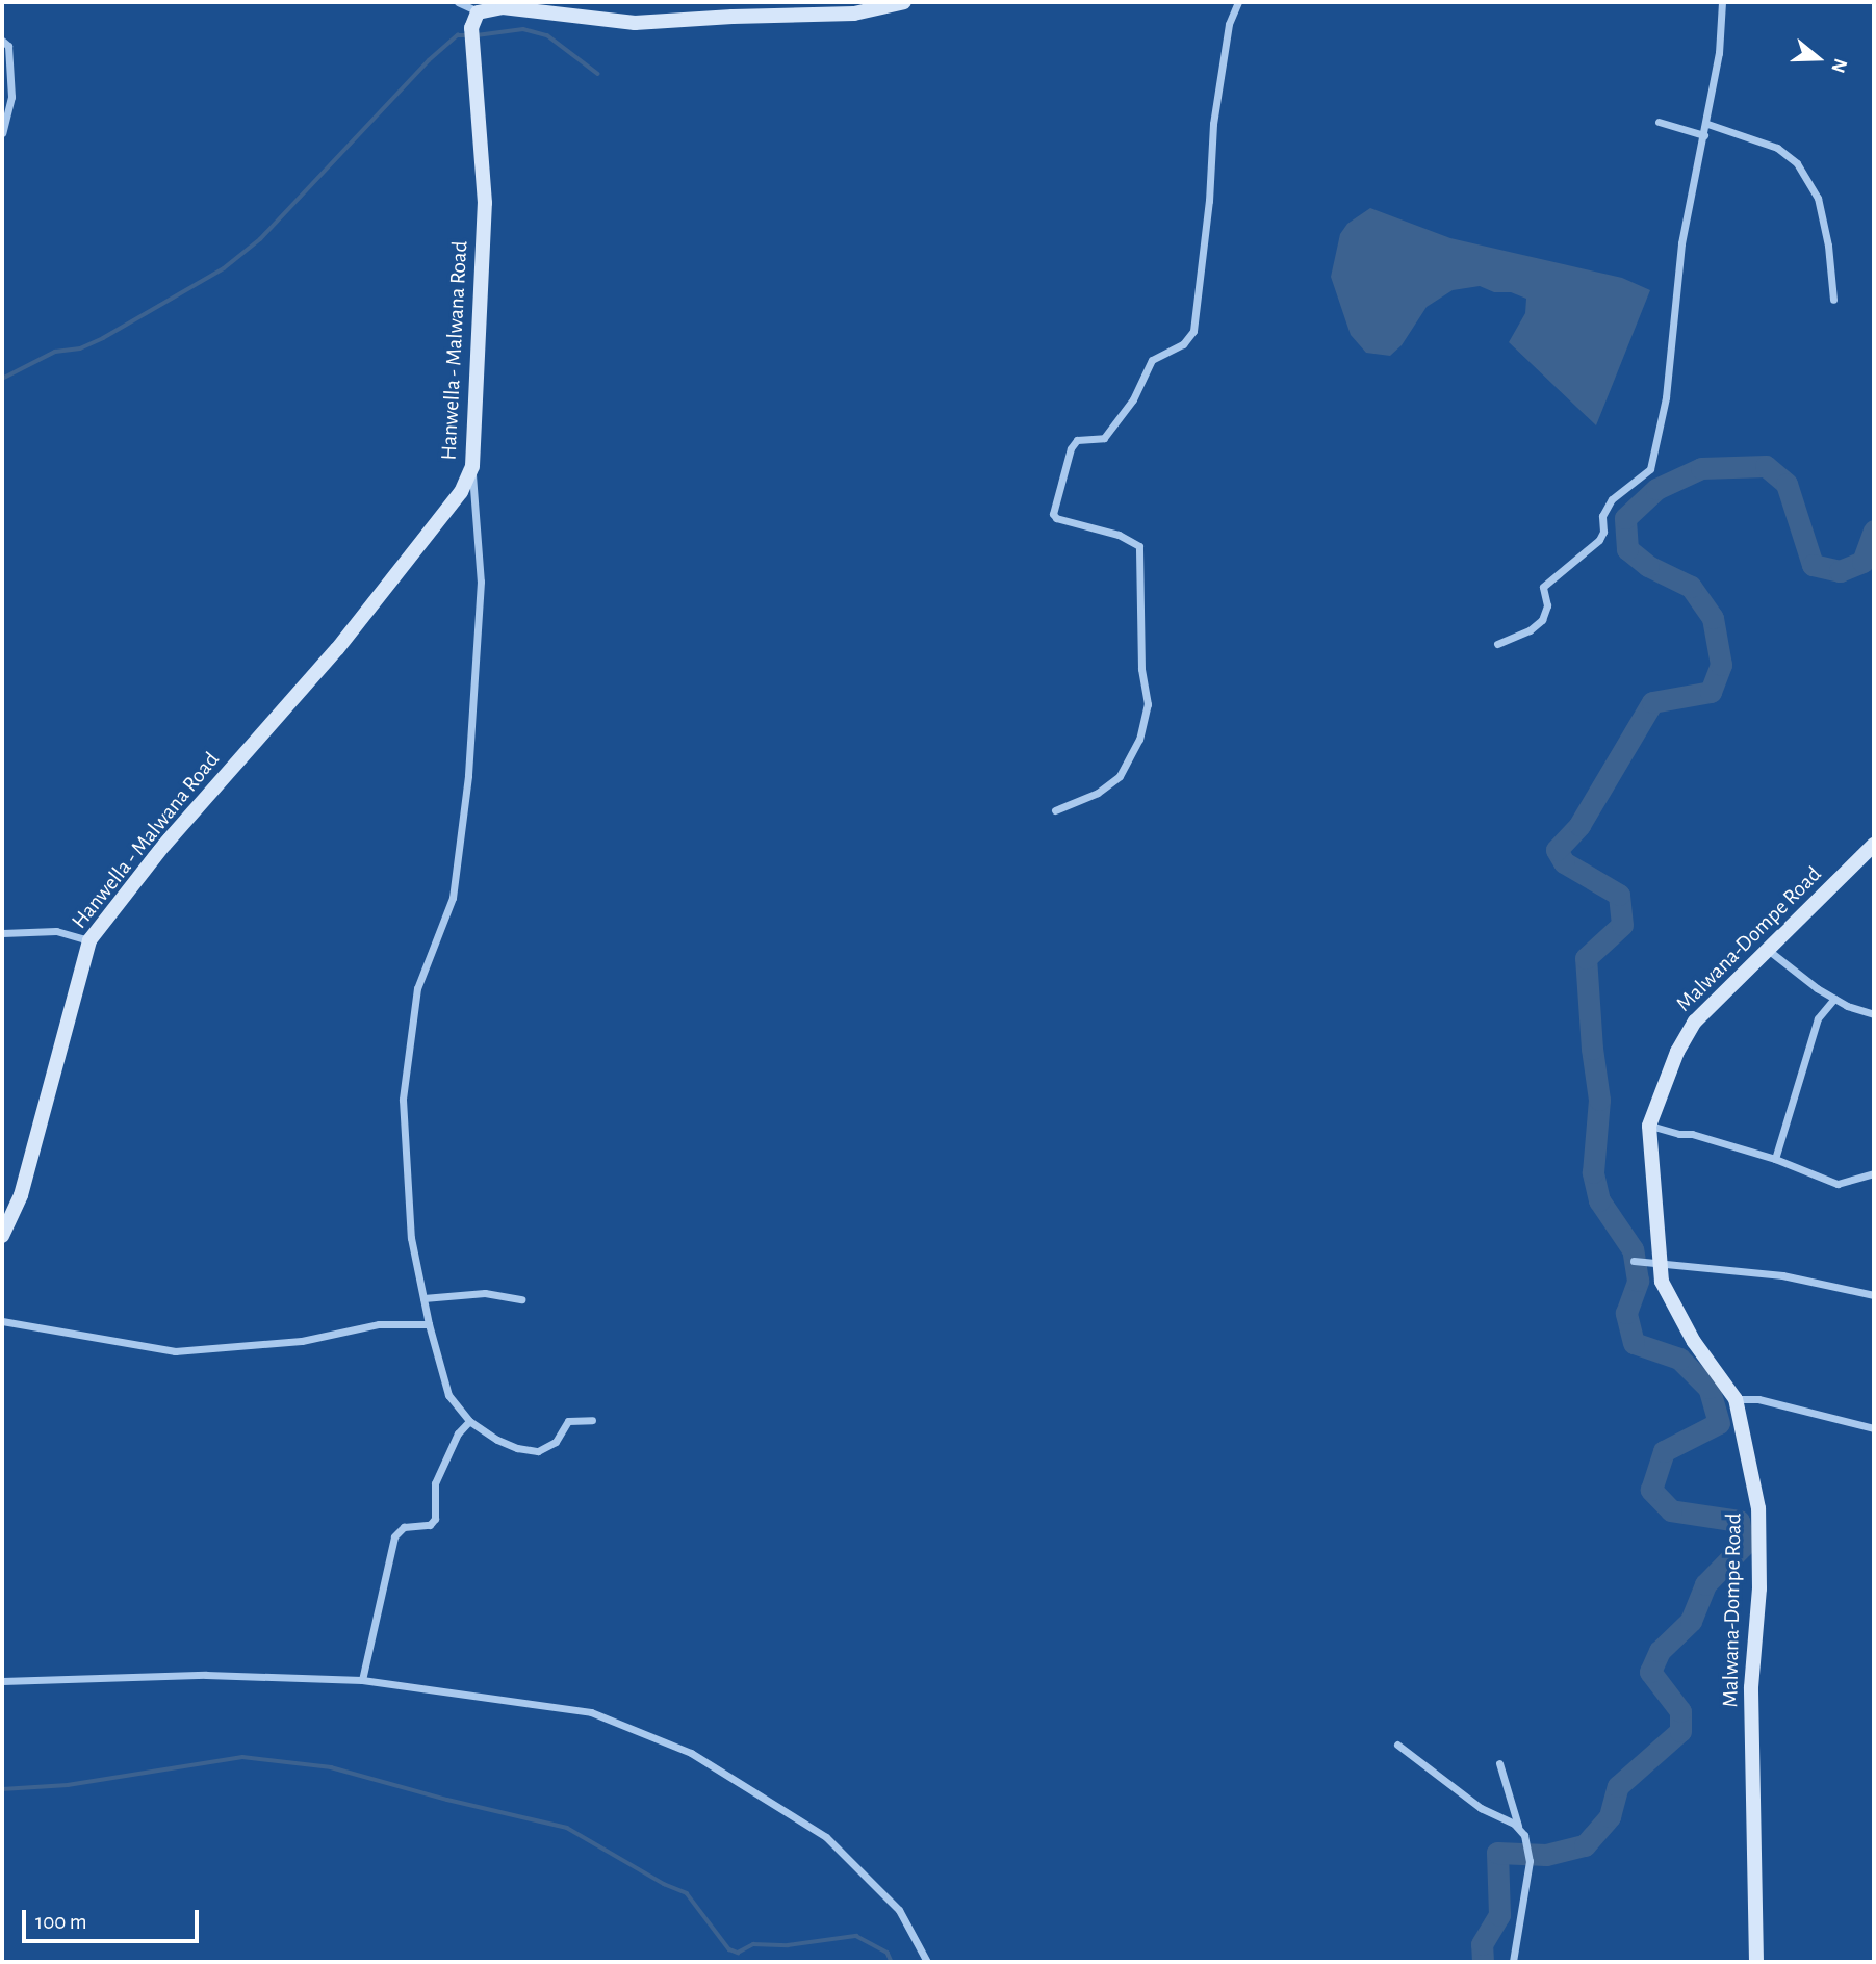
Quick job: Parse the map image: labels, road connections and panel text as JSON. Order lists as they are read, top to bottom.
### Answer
{
  "streets": {
    "street": ["Hanwella - Malwana Road", "Malwana-Dompe Road"]
  },
  "scale_bar": "100 m",
  "north": "right"
}
